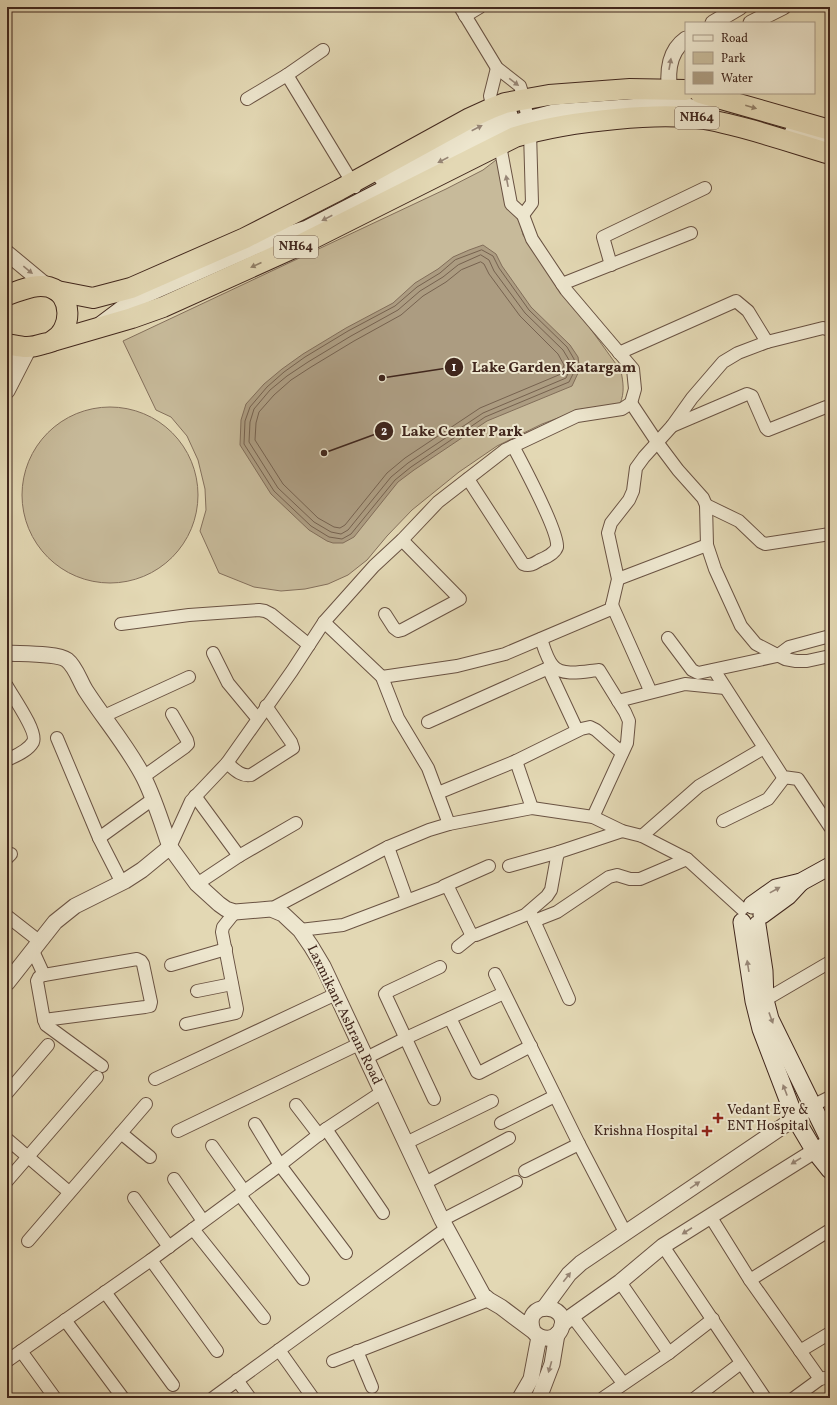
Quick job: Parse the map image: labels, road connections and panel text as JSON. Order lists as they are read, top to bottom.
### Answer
{
  "streets": {
    "highway": ["NH64"],
    "street": ["Laxmikant Ashram Road"]
  },
  "places": {
    "other": ["Lake Garden,Katargam", "Lake Center Park"],
    "health": ["Vedant Eye & ENT Hospital", "Krishna Hospital"]
  },
  "legend": ["Road", "Park", "Water"]
}
